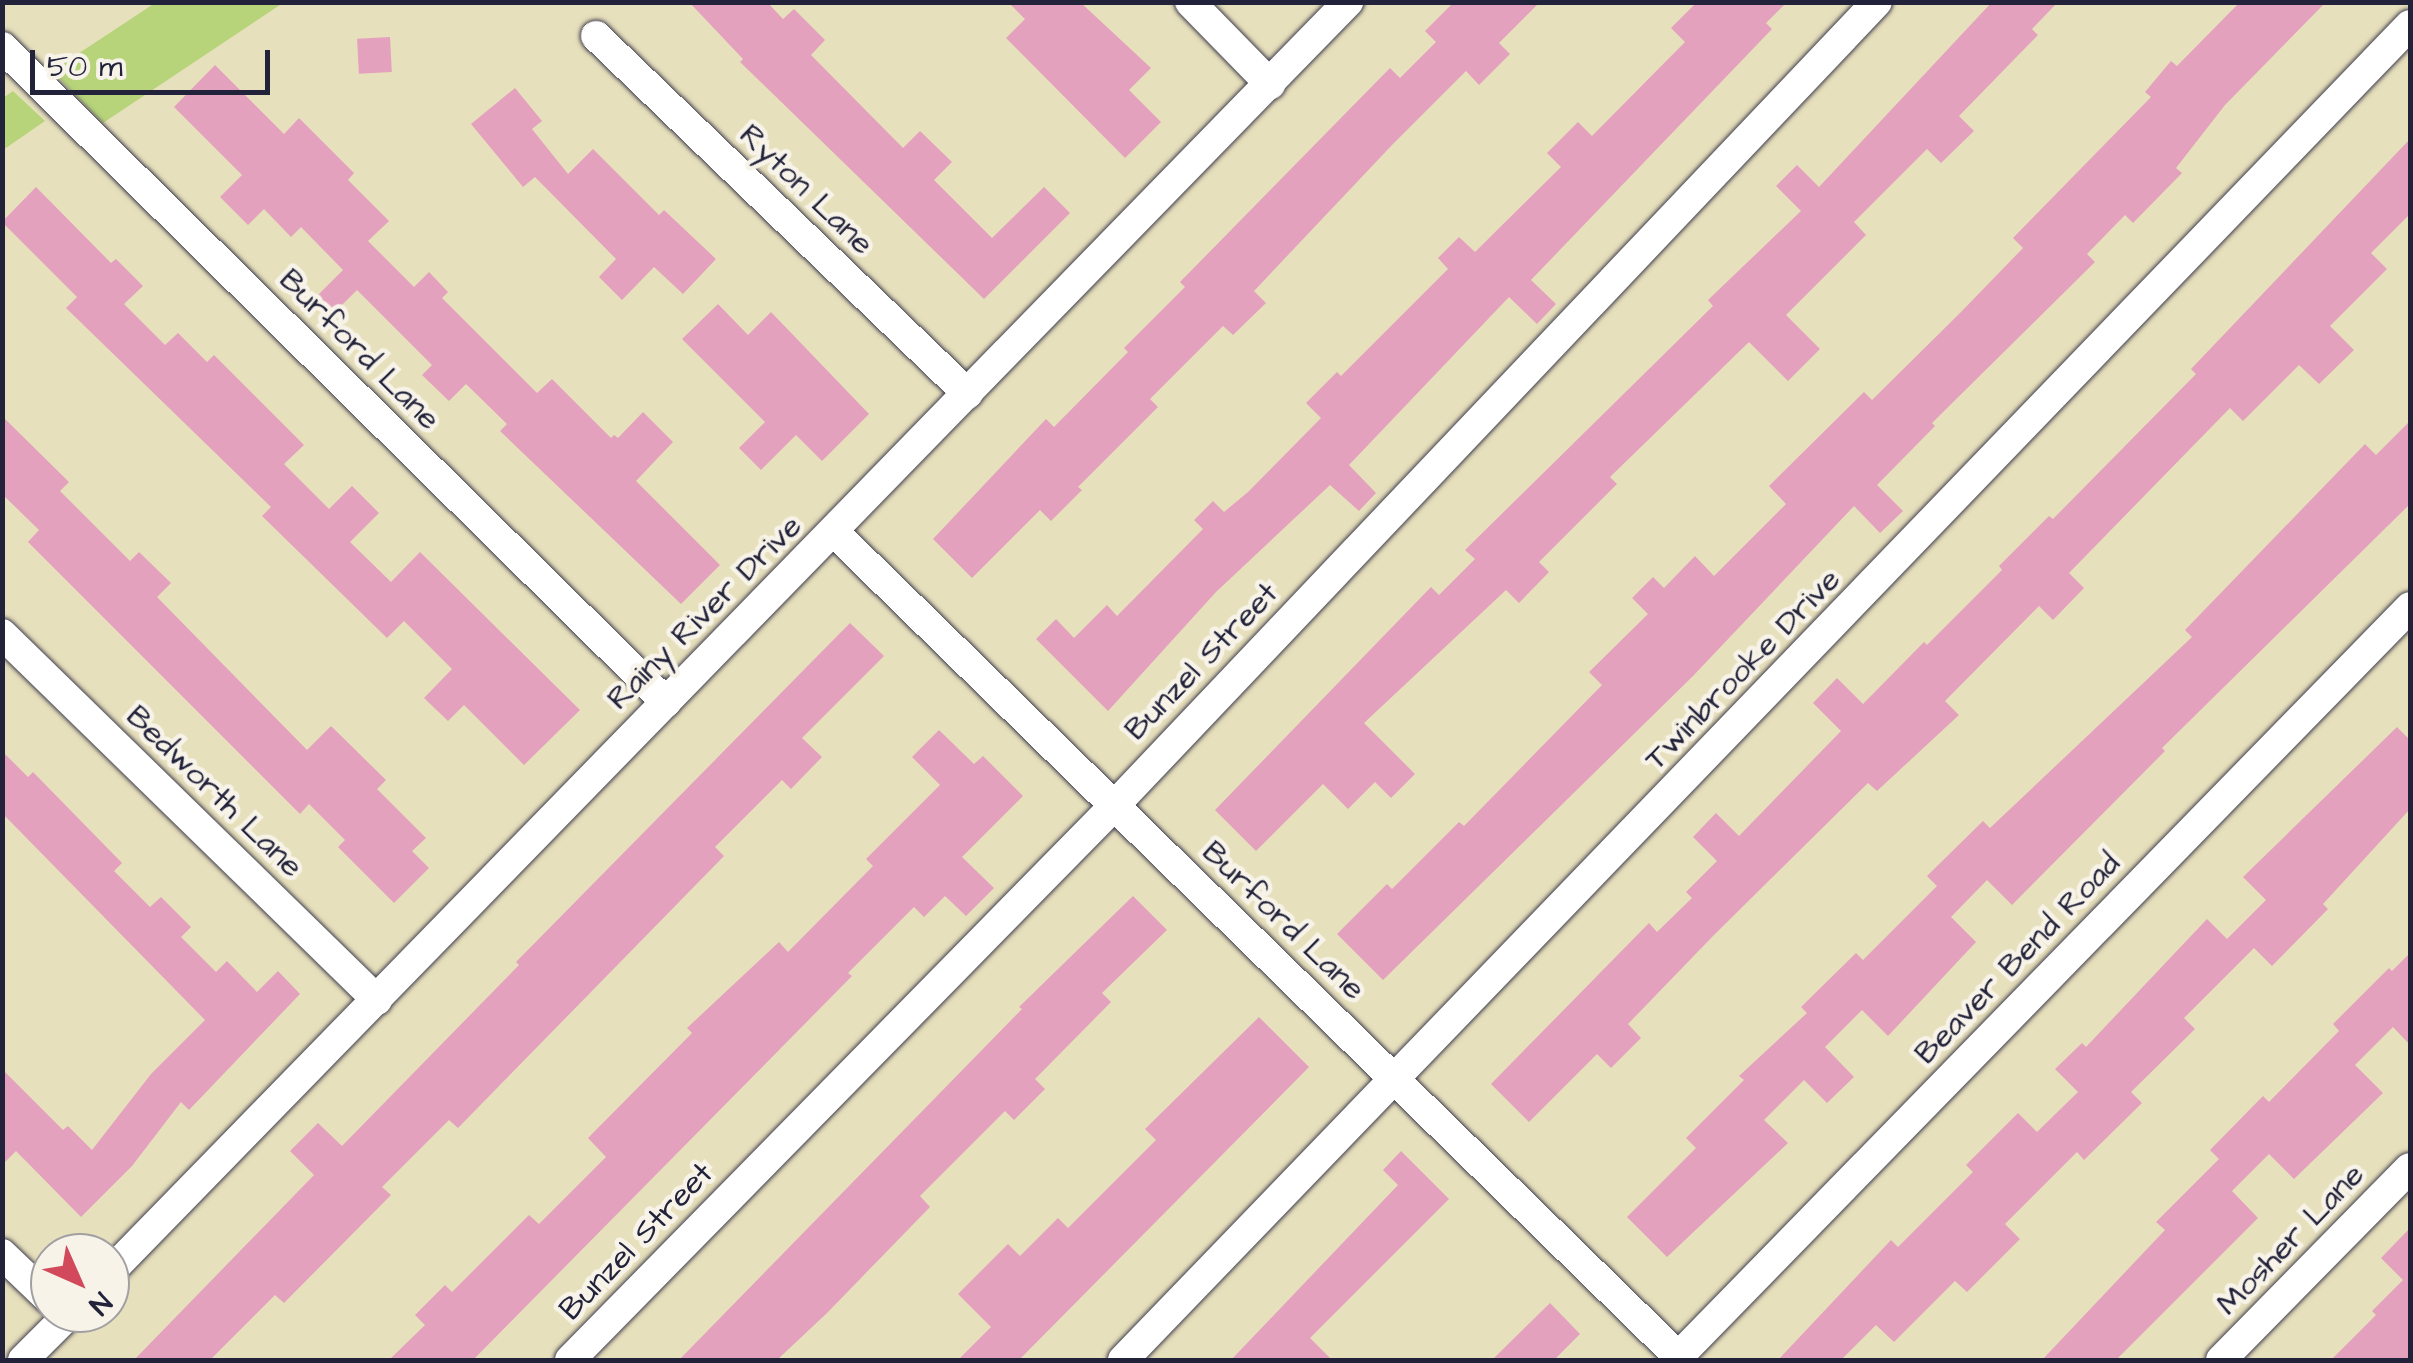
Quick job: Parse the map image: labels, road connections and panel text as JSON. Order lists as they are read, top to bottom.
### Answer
{
  "streets": {
    "street": [
      "Ryton Lane",
      "Burford Lane",
      "Rainy River Drive",
      "Bunzel Street",
      "Twinbrooke Drive",
      "Bedworth Lane",
      "Beaver Bend Road",
      "Mosher Lane"
    ]
  },
  "crossings": [
    ["Ryton Lane", "Rainy River Drive"],
    ["Burford Lane", "Rainy River Drive"],
    ["Burford Lane", "Bunzel Street"],
    ["Burford Lane", "Twinbrooke Drive"],
    ["Burford Lane", "Beaver Bend Road"],
    ["Rainy River Drive", "Bedworth Lane"]
  ],
  "scale_bar": "50 m",
  "north": "bottom right"
}
